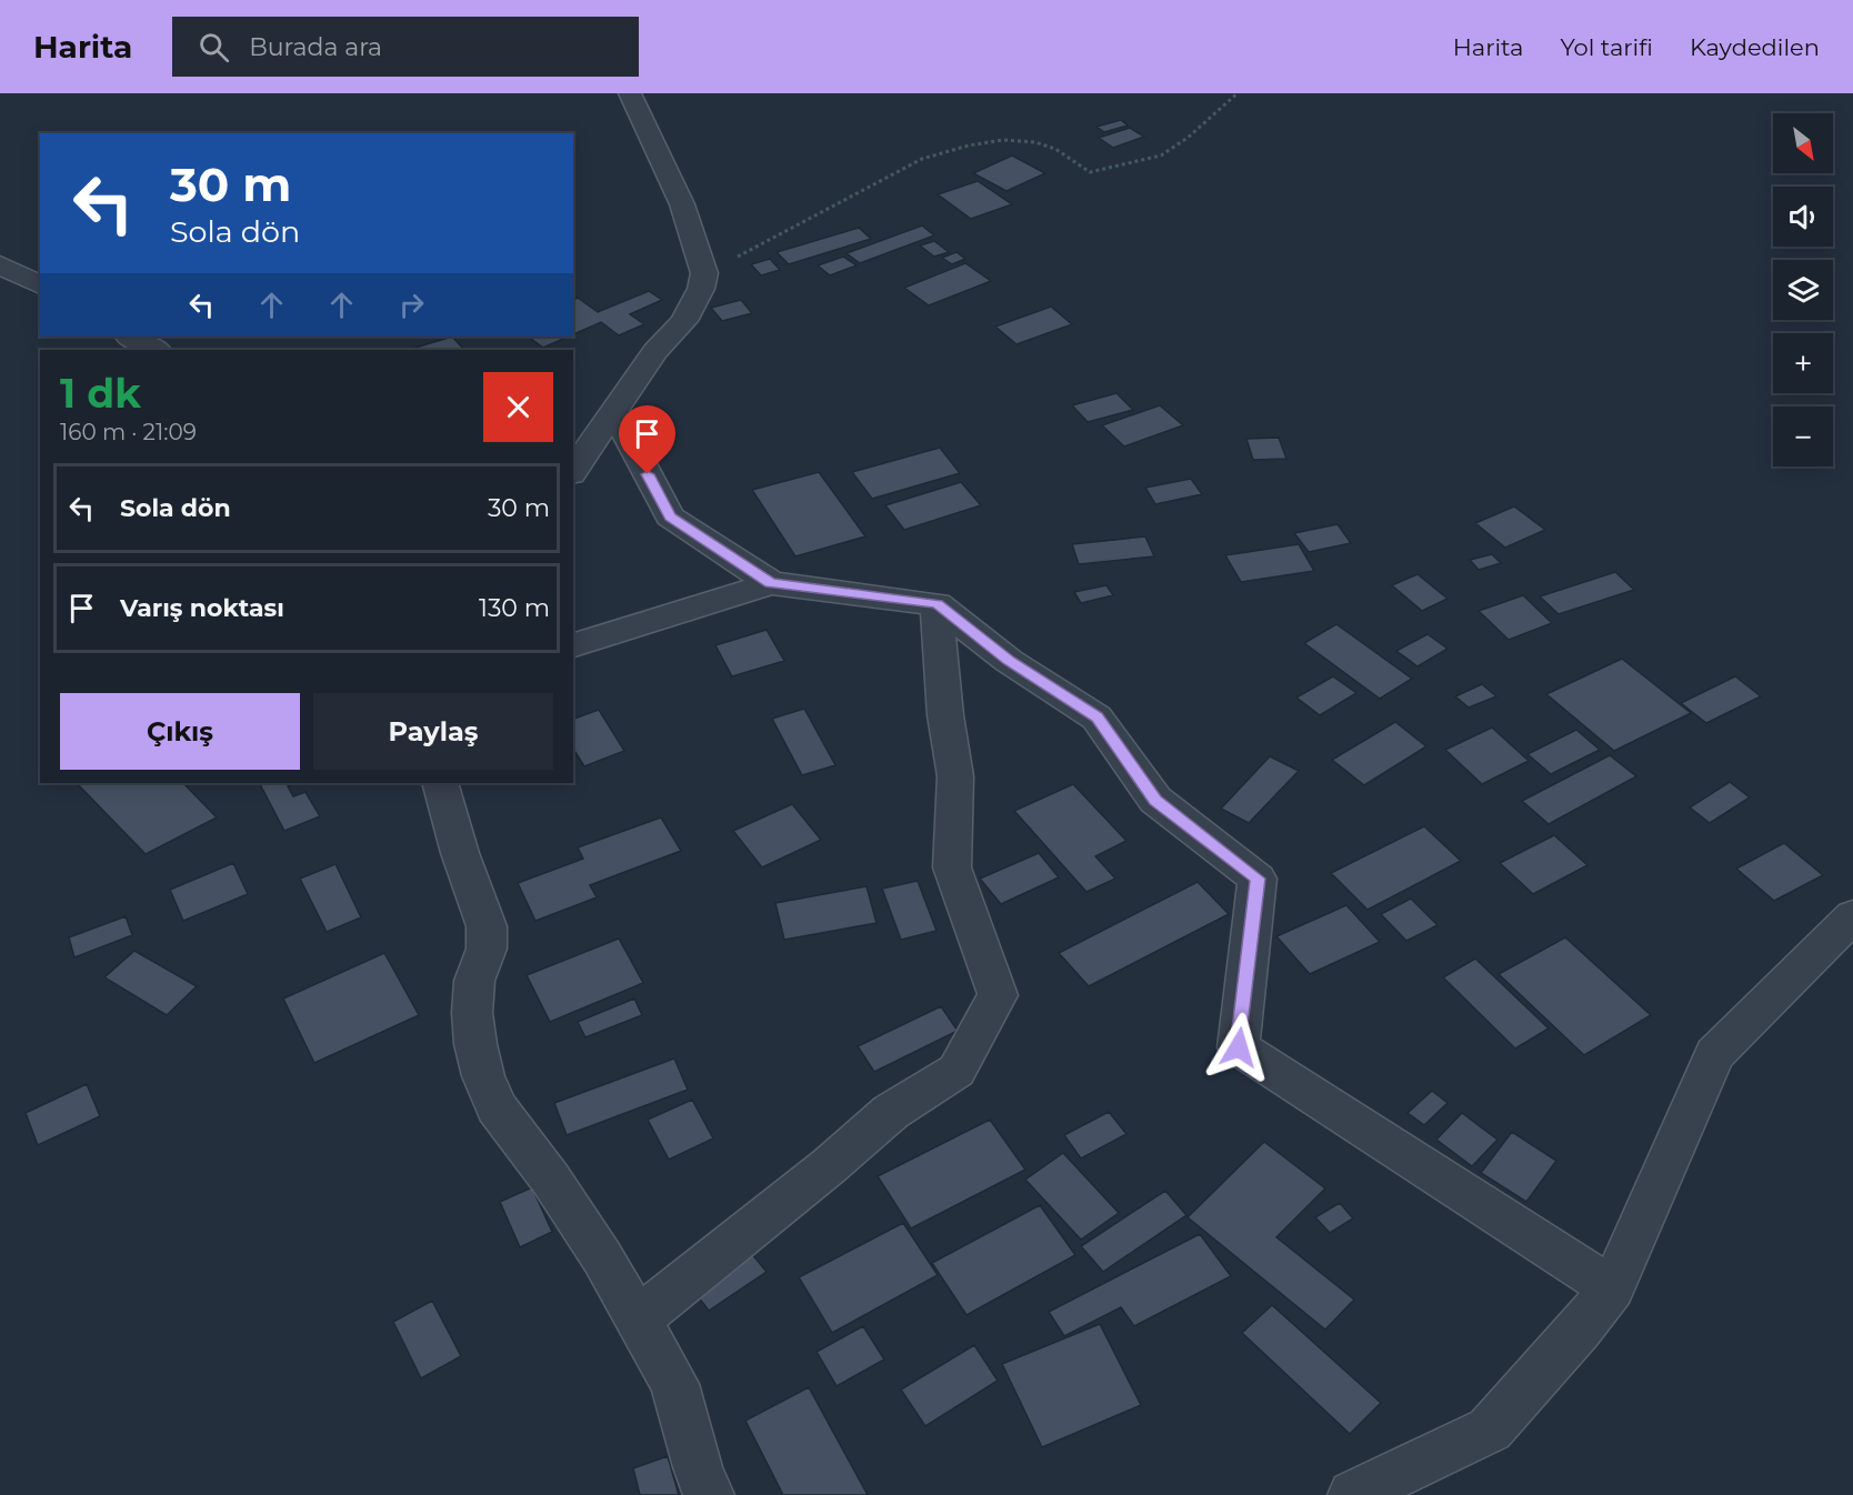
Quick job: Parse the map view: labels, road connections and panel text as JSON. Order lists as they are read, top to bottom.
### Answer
{
  "north": "bottom right",
  "page": {
    "header": "Harita",
    "search": "Burada ara",
    "nav": ["Harita", "Yol tarifi", "Kaydedilen"],
    "map_buttons": ["+", "−"],
    "turn": ["30 m", "Sola dön"],
    "heading": ["1 dk", "160 m · 21:09"],
    "list": [
      {
        "name": "Sola dön",
        "value": "30 m"
      },
      {
        "name": "Varış noktası",
        "value": "130 m"
      }
    ],
    "buttons": ["Çıkış", "Paylaş"]
  }
}
